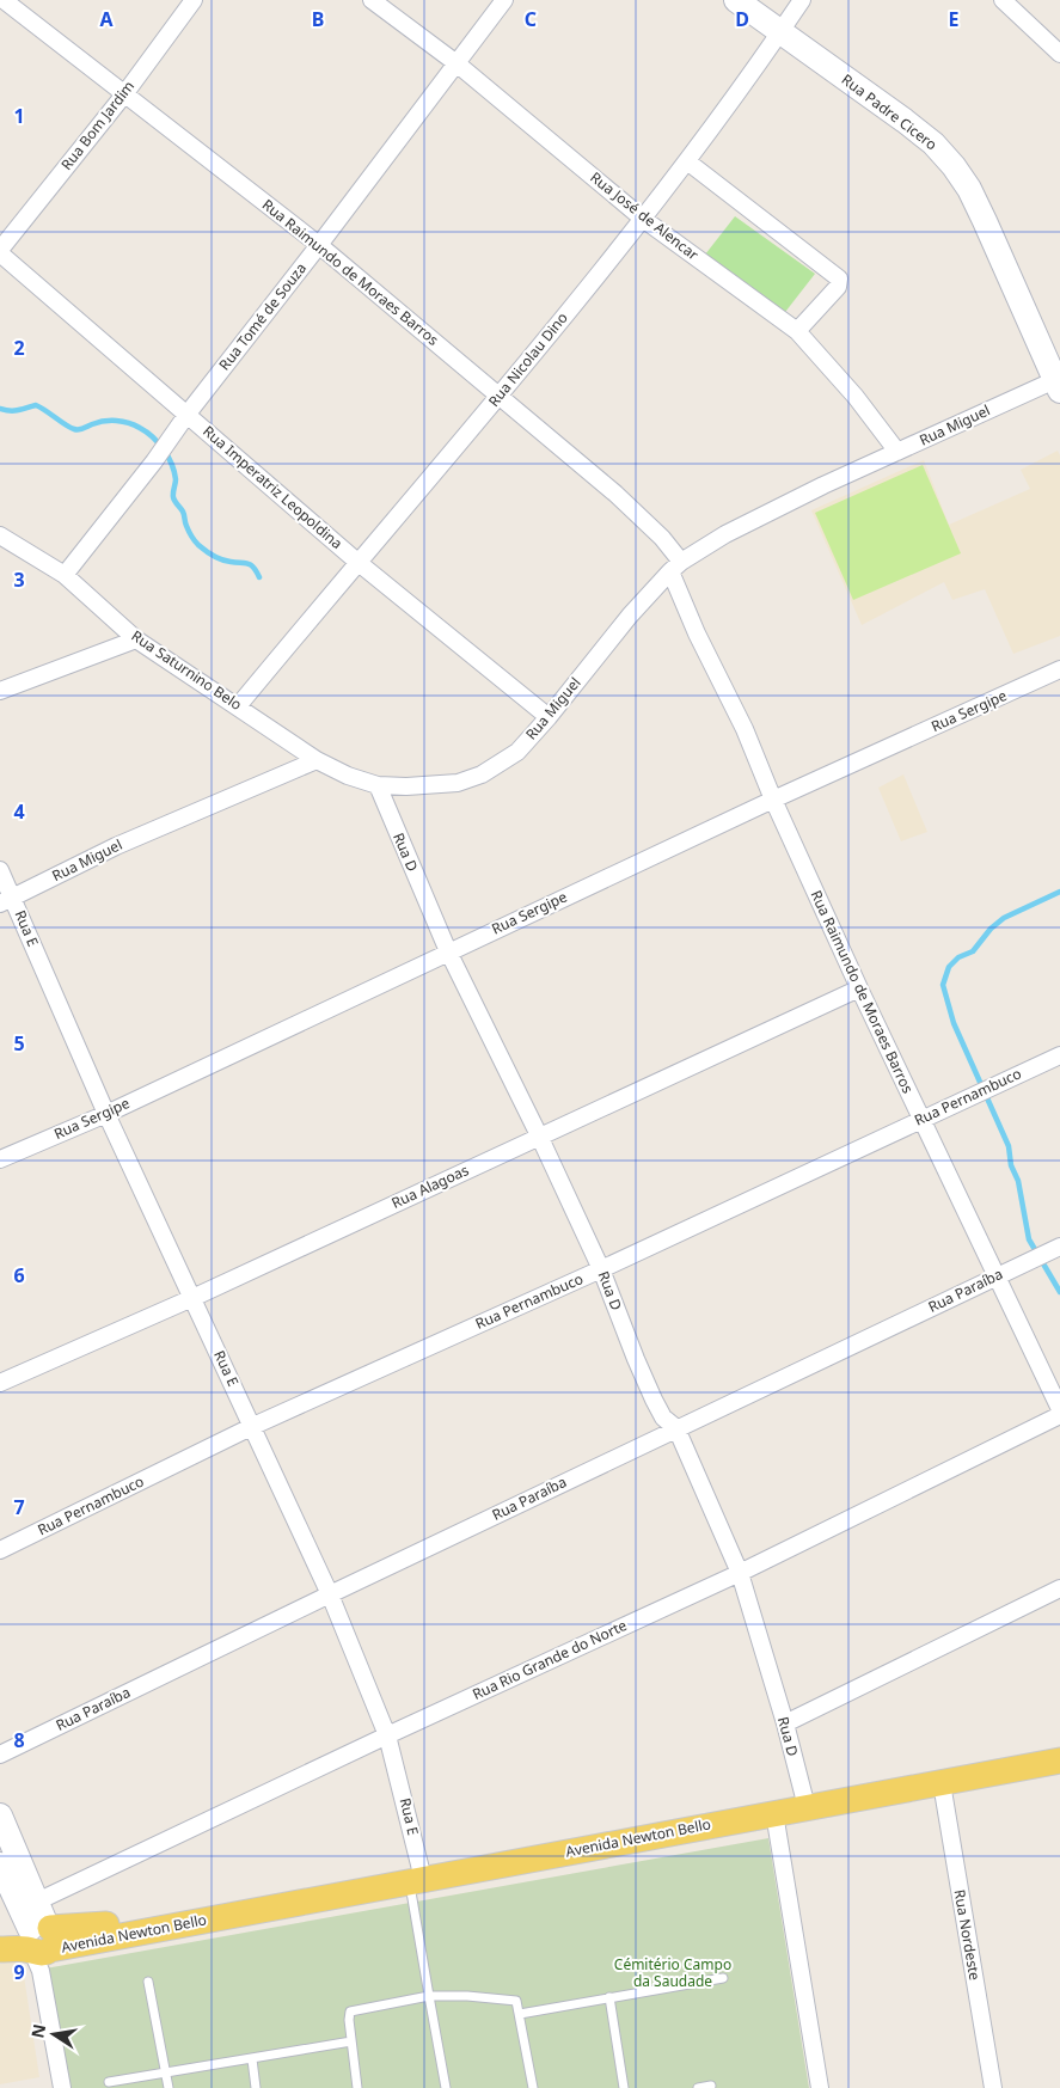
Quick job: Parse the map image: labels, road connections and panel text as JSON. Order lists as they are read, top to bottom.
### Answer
{
  "streets": {
    "main road": ["Avenida Newton Bello"],
    "street": [
      "Rua Padre Cicero",
      "Rua Bom Jardim",
      "Rua José de Alencar",
      "Rua Raimundo de Moraes Barros",
      "Rua Tomé de Souza",
      "Rua Nicolau Dino",
      "Rua Miguel",
      "Rua Imperatriz Leopoldina",
      "Rua Saturnino Belo",
      "Rua Sergipe",
      "Rua D",
      "Rua E",
      "Rua Pernambuco",
      "Rua Alagoas",
      "Rua Paraíba",
      "Rua Rio Grande do Norte",
      "Rua Nordeste"
    ]
  },
  "crossings": [
    ["Rua Padre Cicero", "Rua Nicolau Dino"],
    ["Rua Padre Cicero", "Rua Miguel"],
    ["Rua Bom Jardim", "Rua Raimundo de Moraes Barros"],
    ["Rua Bom Jardim", "Rua Imperatriz Leopoldina"],
    ["Rua José de Alencar", "Rua Tomé de Souza"],
    ["Rua José de Alencar", "Rua Nicolau Dino"],
    ["Rua José de Alencar", "Rua Miguel"],
    ["Rua Raimundo de Moraes Barros", "Rua Tomé de Souza"],
    ["Rua Raimundo de Moraes Barros", "Rua Nicolau Dino"],
    ["Rua Raimundo de Moraes Barros", "Rua Miguel"],
    ["Rua Raimundo de Moraes Barros", "Rua Sergipe"],
    ["Rua Raimundo de Moraes Barros", "Rua Pernambuco"],
    ["Rua Raimundo de Moraes Barros", "Rua Alagoas"],
    ["Rua Raimundo de Moraes Barros", "Rua Paraíba"],
    ["Rua Tomé de Souza", "Rua Imperatriz Leopoldina"],
    ["Rua Tomé de Souza", "Rua Saturnino Belo"],
    ["Rua Nicolau Dino", "Rua Imperatriz Leopoldina"],
    ["Rua Nicolau Dino", "Rua Saturnino Belo"],
    ["Rua Miguel", "Rua Imperatriz Leopoldina"],
    ["Rua Miguel", "Rua Saturnino Belo"],
    ["Rua Miguel", "Rua D"],
    ["Rua Miguel", "Rua E"],
    ["Rua Sergipe", "Rua D"],
    ["Rua Sergipe", "Rua E"],
    ["Rua D", "Rua Pernambuco"],
    ["Rua D", "Rua Alagoas"],
    ["Rua D", "Rua Paraíba"],
    ["Rua D", "Rua Rio Grande do Norte"],
    ["Rua D", "Avenida Newton Bello"],
    ["Rua E", "Rua Pernambuco"],
    ["Rua E", "Rua Alagoas"],
    ["Rua E", "Rua Paraíba"],
    ["Rua E", "Rua Rio Grande do Norte"],
    ["Rua E", "Avenida Newton Bello"],
    ["Avenida Newton Bello", "Rua Nordeste"]
  ],
  "parks": ["Cémitério Campo da Saudade"],
  "north": "left",
  "grid": {
    "columns": [
      "A",
      "B",
      "C",
      "D",
      "E"
    ],
    "rows": [
      "1",
      "2",
      "3",
      "4",
      "5",
      "6",
      "7",
      "8",
      "9"
    ]
  }
}
